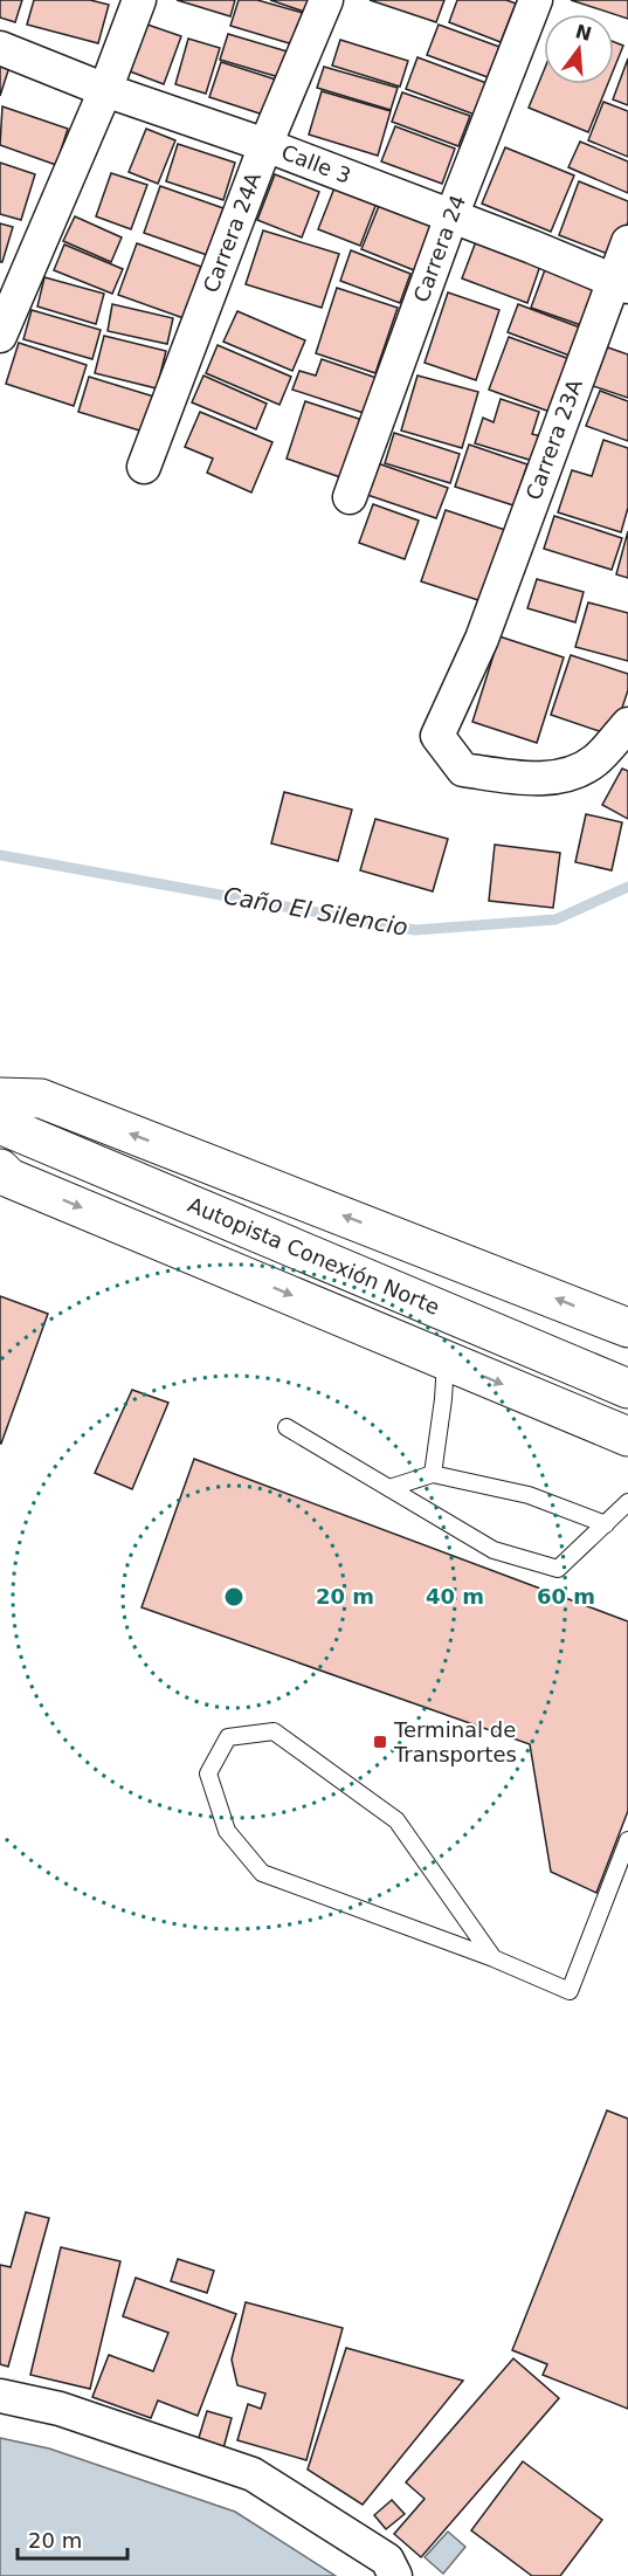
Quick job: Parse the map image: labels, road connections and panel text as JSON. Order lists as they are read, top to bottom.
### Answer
{
  "streets": {
    "highway": ["Autopista Conexión Norte"],
    "street": [
      "Calle 3",
      "Carrera 24A",
      "Carrera 24",
      "Carrera 23A"
    ]
  },
  "crossings": [
    ["Calle 3", "Carrera 24A"],
    ["Calle 3", "Carrera 24"],
    ["Calle 3", "Carrera 23A"]
  ],
  "water": ["Caño El Silencio"],
  "places": {
    "transit": ["Terminal de Transportes"]
  },
  "scale_bar": "20 m",
  "north": "top",
  "rings": ["20 m", "40 m", "60 m"]
}
